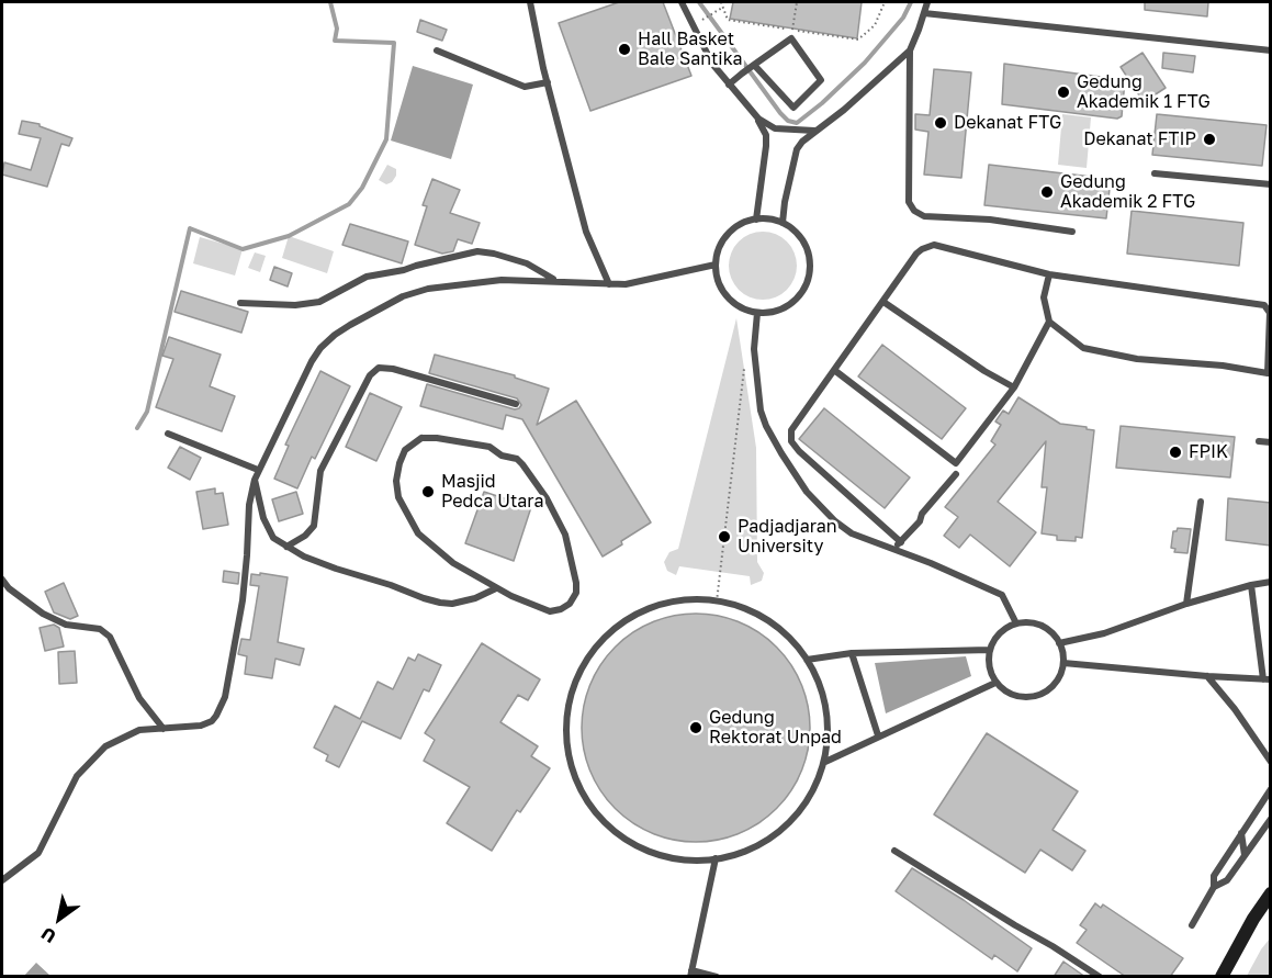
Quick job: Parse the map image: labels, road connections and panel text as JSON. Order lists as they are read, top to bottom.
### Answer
{
  "places": [
    "Hall Basket Bale Santika",
    "Gedung Akademik 1 FTG",
    "Dekanat FTG",
    "Dekanat FTIP",
    "Gedung Akademik 2 FTG",
    "FPIK",
    "Masjid Pedca Utara",
    "Padjadjaran University",
    "Gedung Rektorat Unpad"
  ],
  "north": "bottom left"
}
